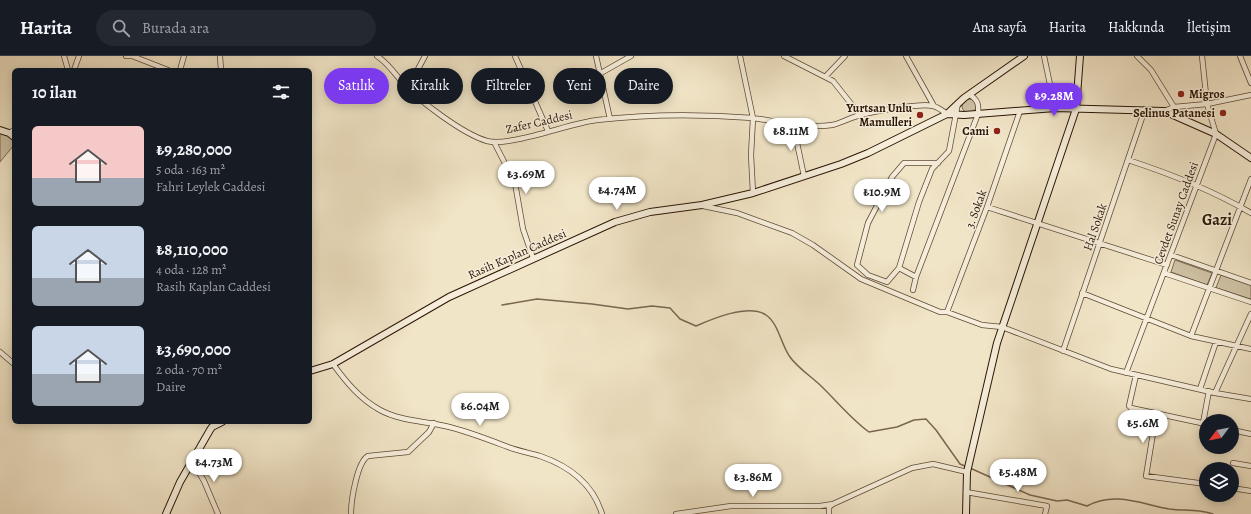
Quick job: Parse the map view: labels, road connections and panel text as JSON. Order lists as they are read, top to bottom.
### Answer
{
  "streets": {
    "street": [
      "Zafer Caddesi",
      "3. Sokak",
      "Cevdet Sunay Caddesi",
      "Hal Sokak",
      "Rasih Kaplan Caddesi"
    ]
  },
  "districts": ["Gazi"],
  "places": [
    "Migros",
    "Selinus Patanesi",
    "Yurtsan Unlu Mamulleri",
    "Cami"
  ],
  "north": "bottom left",
  "page": {
    "header": "Harita",
    "search": "Burada ara",
    "nav": [
      "Ana sayfa",
      "Harita",
      "Hakkında",
      "İletişim"
    ],
    "chip": [
      "Satılık",
      "Kiralık",
      "Filtreler",
      "Yeni",
      "Daire"
    ],
    "heading": "10 ilan",
    "price": [
      "₺9.28M",
      "₺8.11M",
      "₺3.69M",
      "₺4.74M",
      "₺10.9M",
      "₺6.04M",
      "₺5.6M",
      "₺4.73M",
      "₺5.48M",
      "₺3.86M"
    ],
    "list": [
      {
        "name": "₺9,280,000",
        "note": "5 oda · 163 m² · Fahri Leylek Caddesi"
      },
      {
        "name": "₺8,110,000",
        "note": "4 oda · 128 m² · Rasih Kaplan Caddesi"
      },
      {
        "name": "₺3,690,000",
        "note": "2 oda · 70 m² · Daire"
      }
    ]
  }
}
